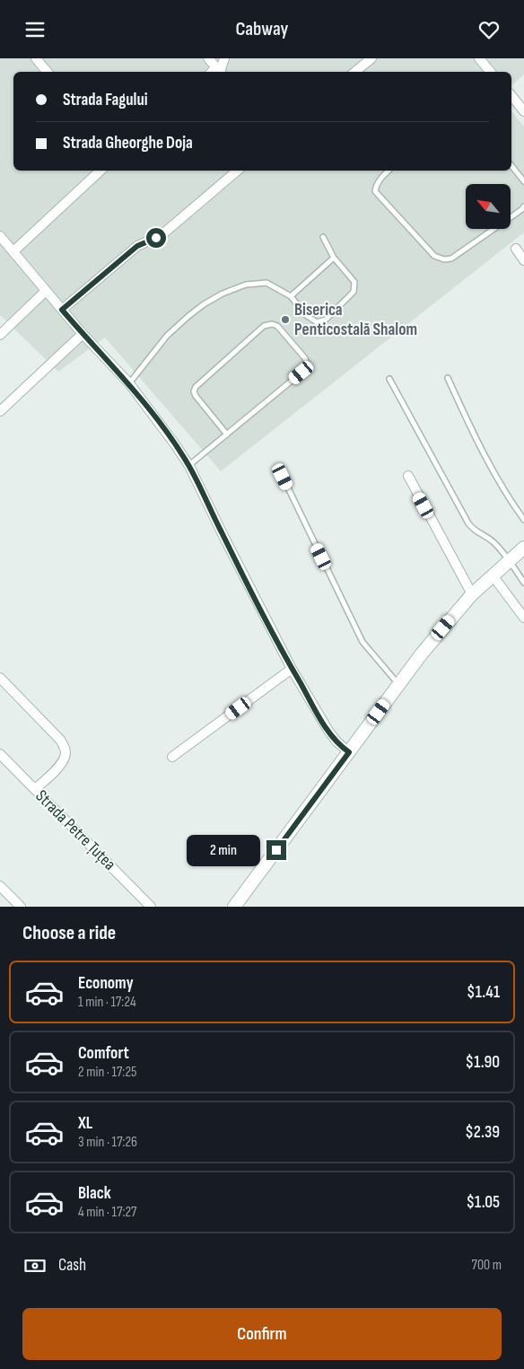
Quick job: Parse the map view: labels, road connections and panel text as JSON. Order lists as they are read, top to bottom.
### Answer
{
  "streets": {
    "street": ["Strada Petre Țuțea"]
  },
  "places": ["Biserica Penticostală Shalom"],
  "north": "top left",
  "page": {
    "header": "Cabway",
    "banner": ["Strada Fagului", "Strada Gheorghe Doja"],
    "bubble": "2 min",
    "heading": "Choose a ride",
    "list": [
      {
        "name": "Economy",
        "note": "1 min · 17:24",
        "value": "$1.41"
      },
      {
        "name": "Comfort",
        "note": "2 min · 17:25",
        "value": "$1.90"
      },
      {
        "name": "XL",
        "note": "3 min · 17:26",
        "value": "$2.39"
      },
      {
        "name": "Black",
        "note": "4 min · 17:27",
        "value": "$1.05"
      }
    ],
    "pay": ["Cash", "700 m"],
    "buttons": "Confirm"
  }
}
